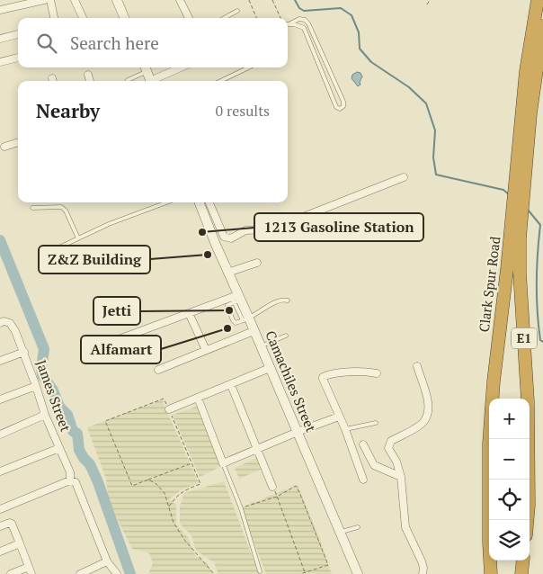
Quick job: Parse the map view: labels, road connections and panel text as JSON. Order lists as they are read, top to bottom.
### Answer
{
  "streets": {
    "highway": ["Clark Spur Road", "E1"],
    "street": ["Camachiles Street", "James Street"]
  },
  "places": [
    "1213 Gasoline Station",
    "Z&Z Building",
    "Jetti",
    "Alfamart"
  ],
  "page": {
    "search": "Search here",
    "heading": ["Nearby", "0 results"],
    "map_buttons": ["+", "−"]
  }
}
